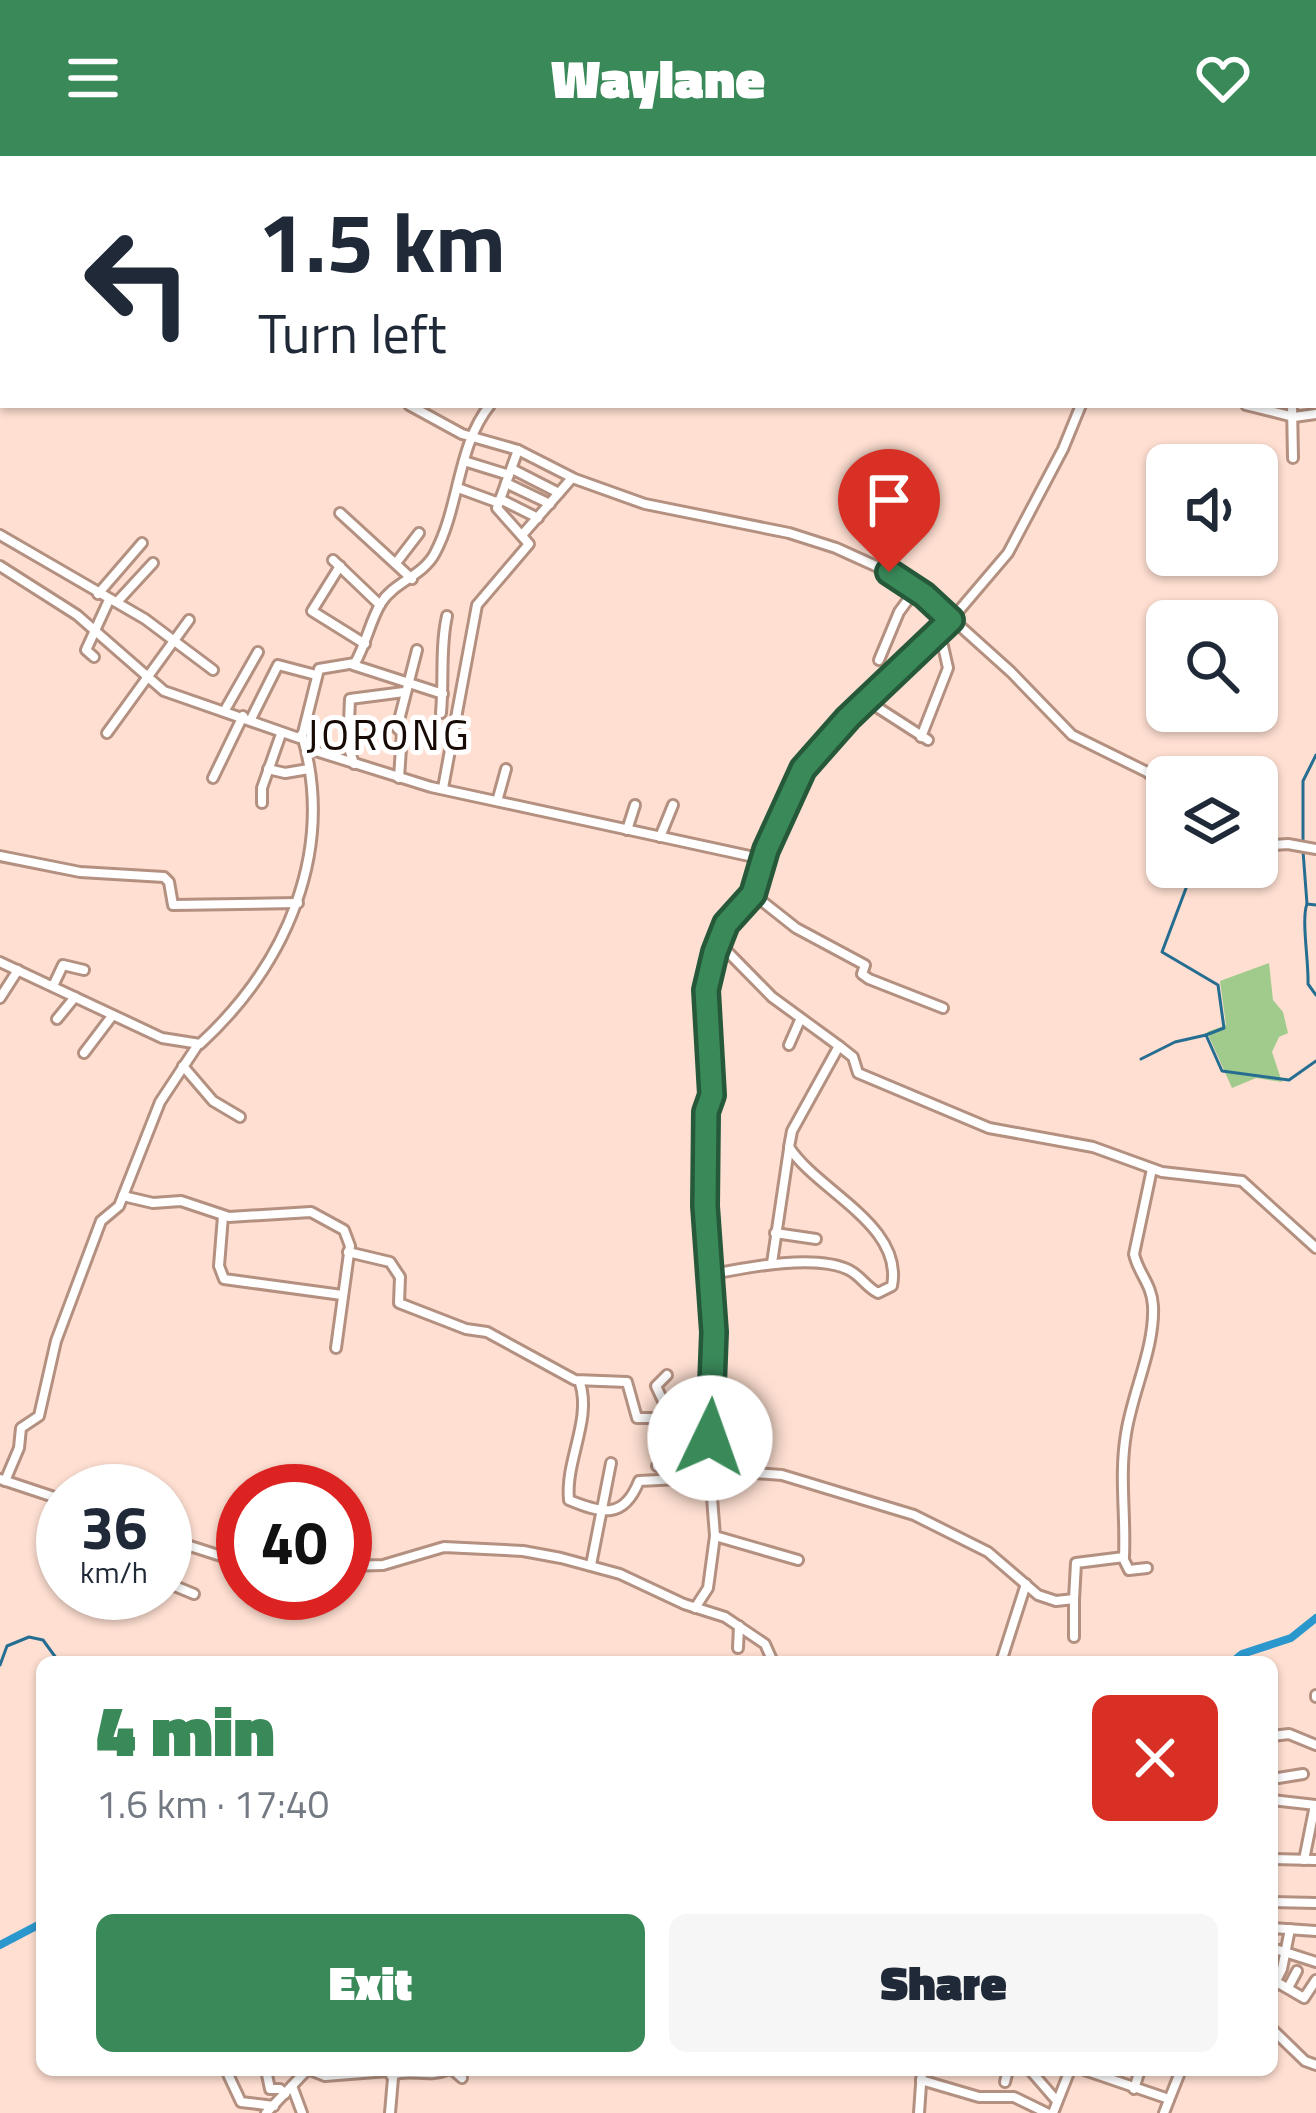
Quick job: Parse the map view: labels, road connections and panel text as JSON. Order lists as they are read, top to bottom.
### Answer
{
  "districts": ["JORONG"],
  "page": {
    "header": "Waylane",
    "turn": ["1.5 km", "Turn left"],
    "speed": "36 km/h",
    "limit": "40",
    "heading": ["4 min", "1.6 km · 17:40"],
    "buttons": ["Exit", "Share"]
  }
}
